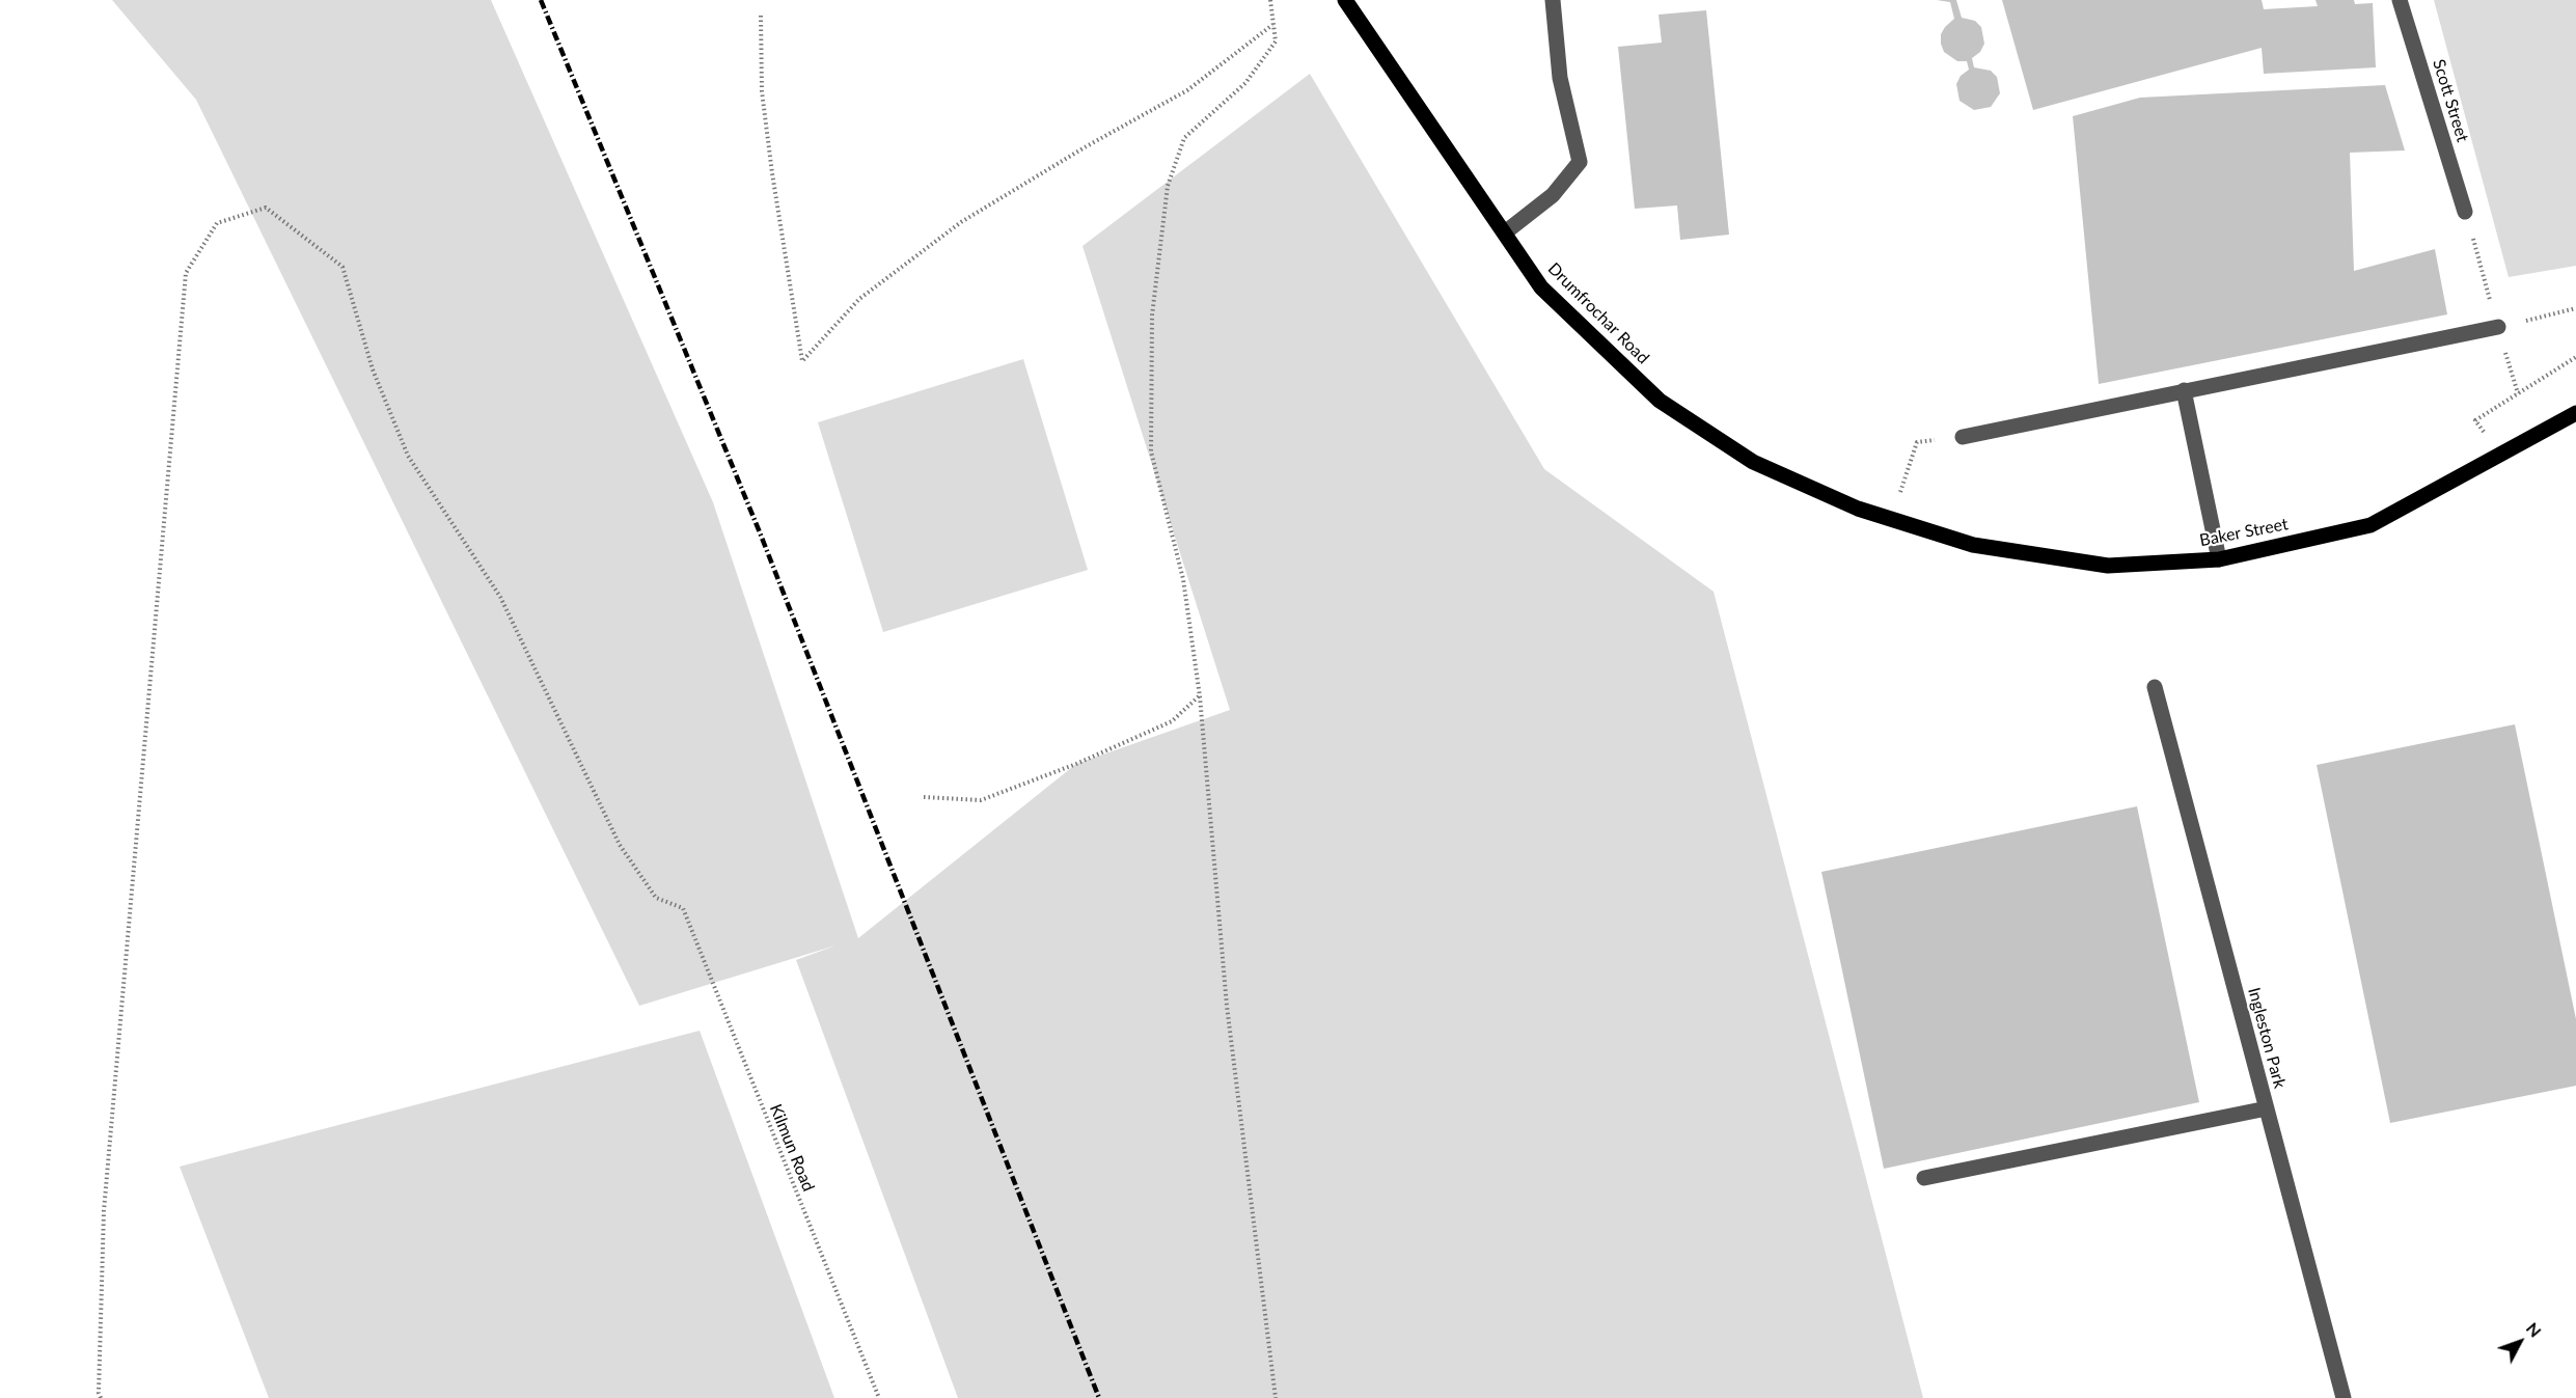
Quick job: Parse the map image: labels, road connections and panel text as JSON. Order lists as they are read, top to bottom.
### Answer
{
  "streets": {
    "main road": ["Drumfrochar Road", "Baker Street"],
    "street": ["Scott Street", "Ingleston Park"],
    "path": ["Kilmun Road"]
  },
  "crossings": [
    ["Drumfrochar Road", "Baker Street"]
  ],
  "north": "top right"
}
